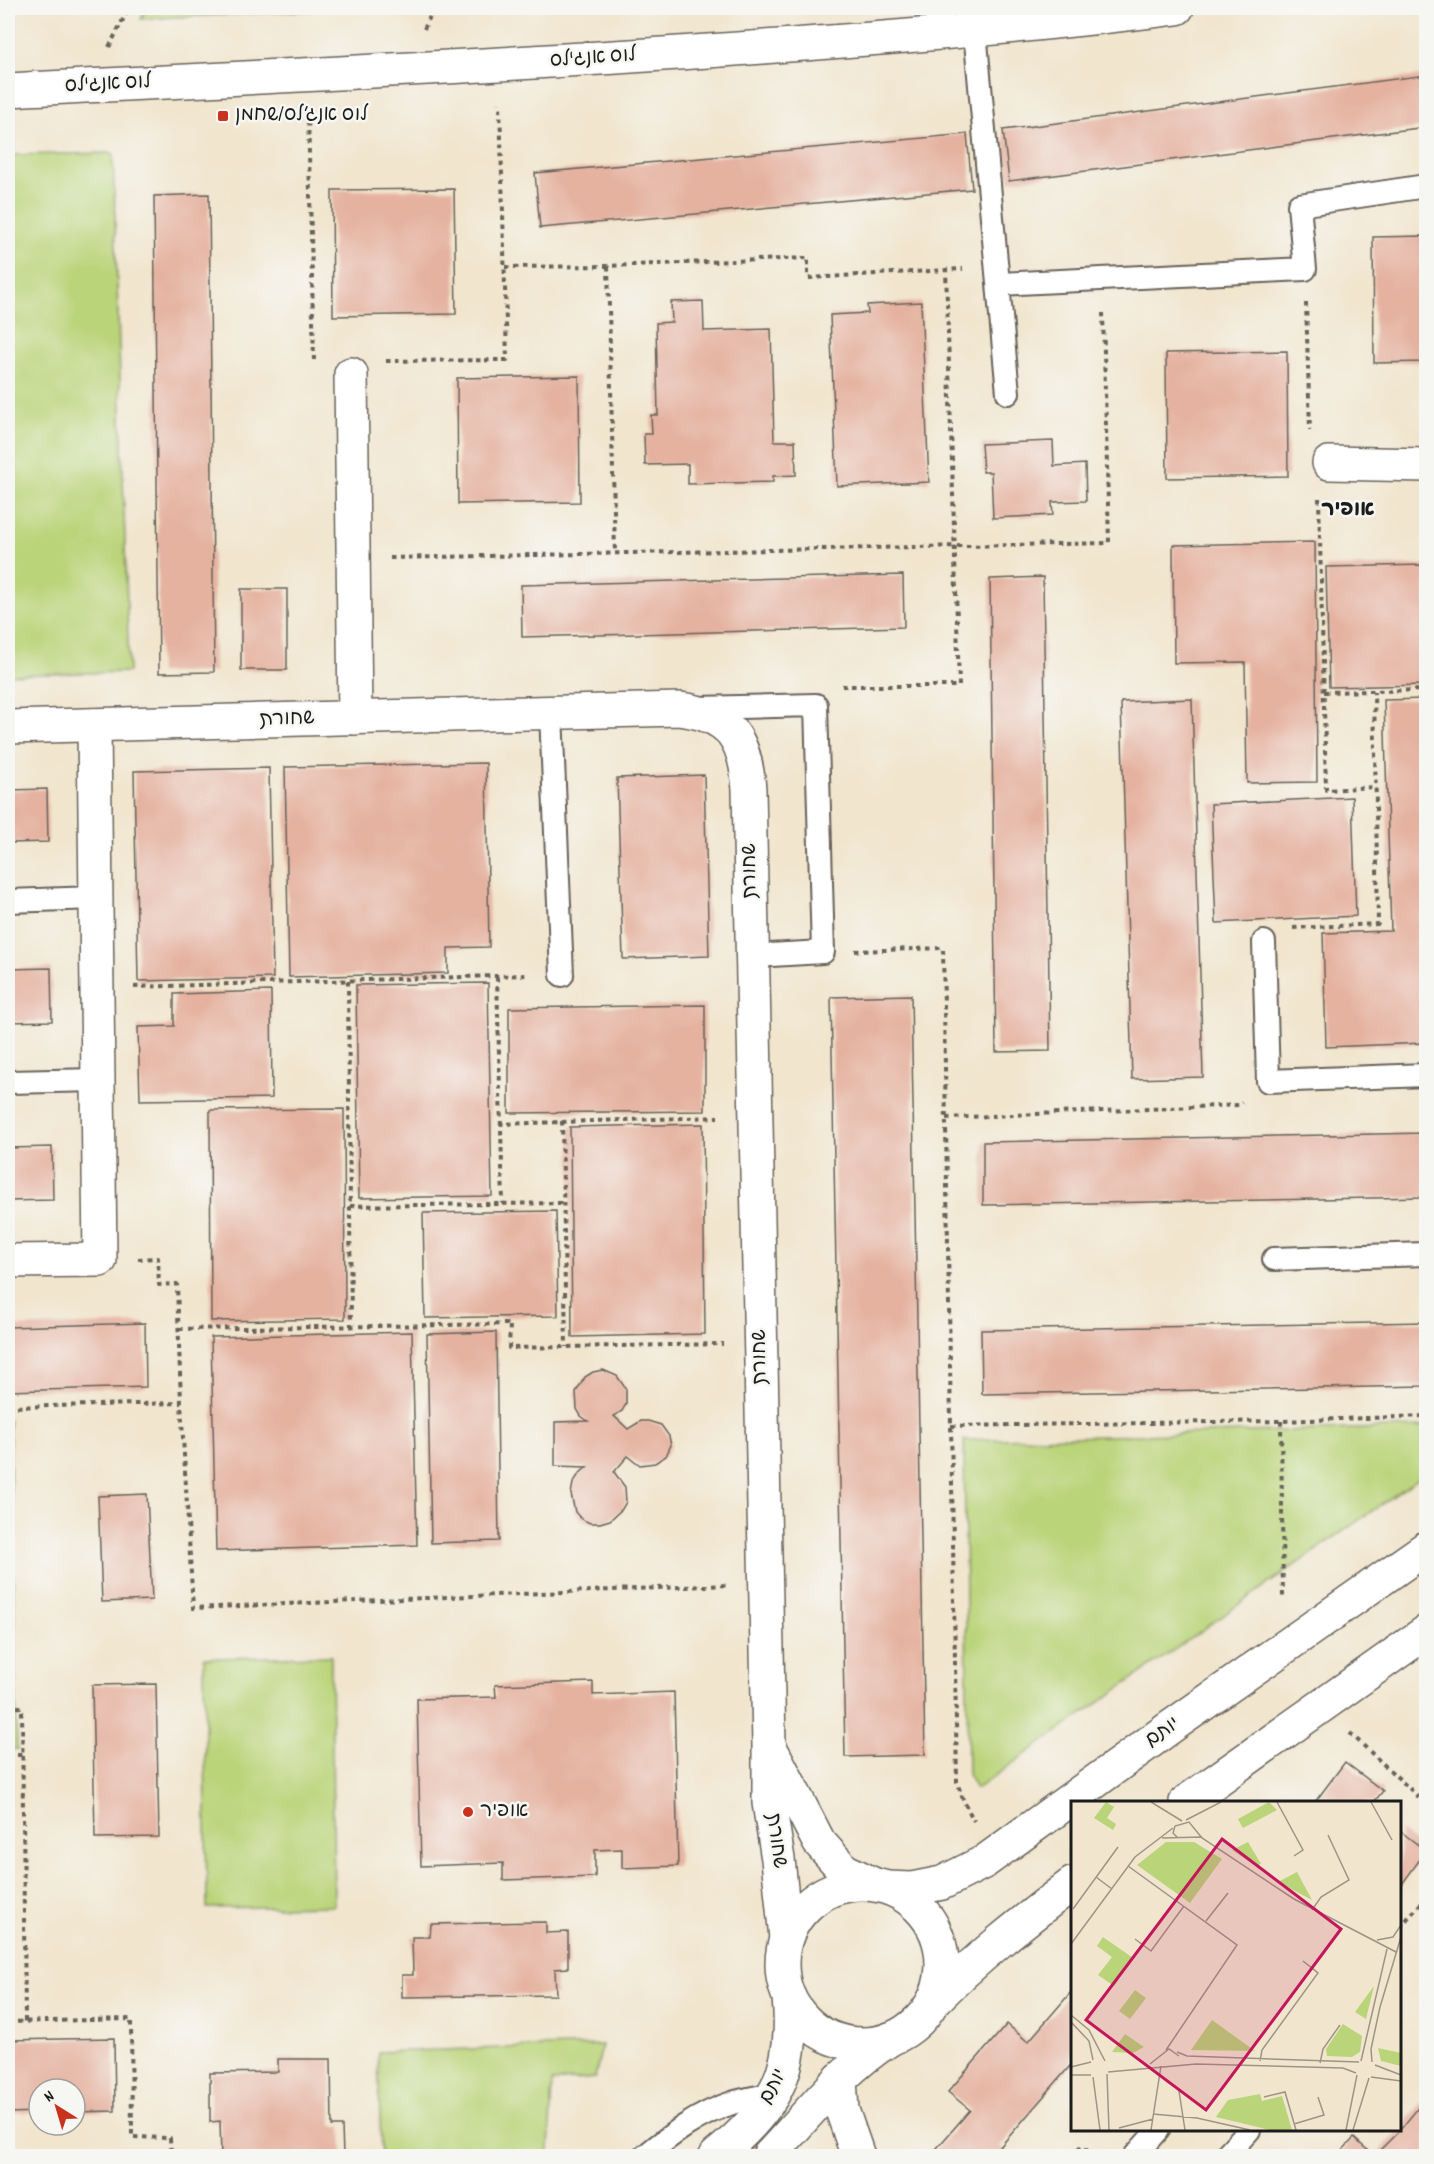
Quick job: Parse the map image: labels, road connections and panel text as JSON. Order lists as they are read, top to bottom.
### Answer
{
  "streets": {
    "street": ["לוס אנג'לס", "שחורת", "יותם"]
  },
  "crossings": [
    ["שחורת", "יותם"]
  ],
  "districts": ["אופיר"],
  "places": {
    "transit": ["לוס אנג׳לס/שחמן"],
    "other": ["אופיר"]
  },
  "north": "top left"
}
